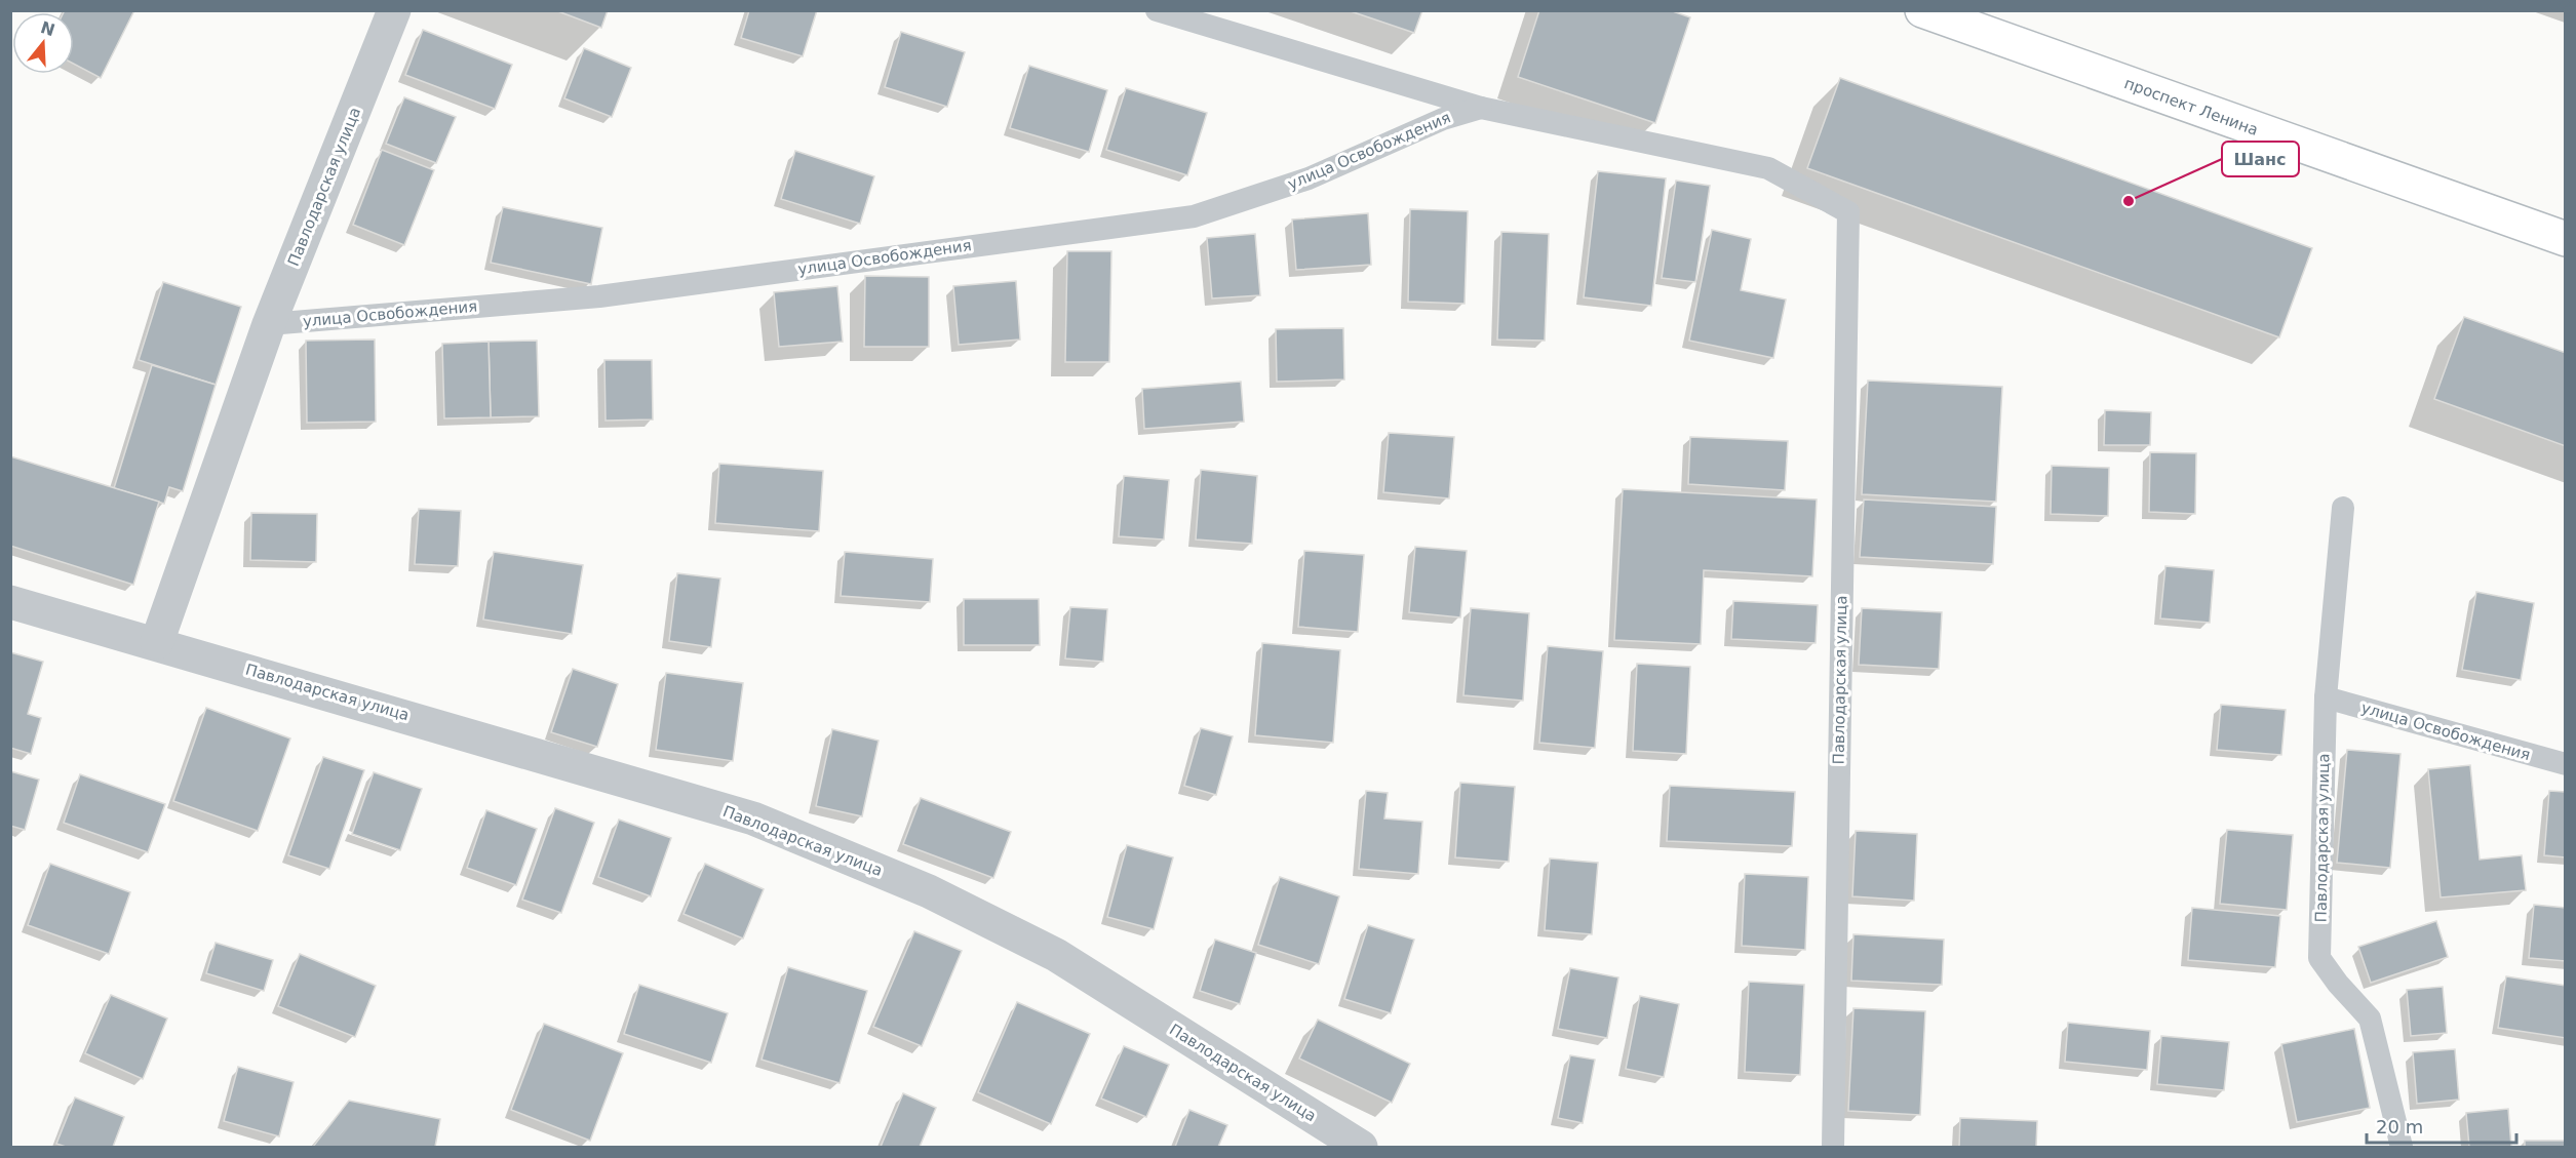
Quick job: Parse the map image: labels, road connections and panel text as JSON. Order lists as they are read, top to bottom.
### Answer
{
  "streets": {
    "main road": ["проспект Ленина"],
    "street": ["Павлодарская улица"],
    "lane": ["улица Освобождения"]
  },
  "crossings": [
    ["улица Освобождения", "Павлодарская улица"]
  ],
  "places": ["Шанс"],
  "scale_bar": "20 m",
  "north": "top"
}
